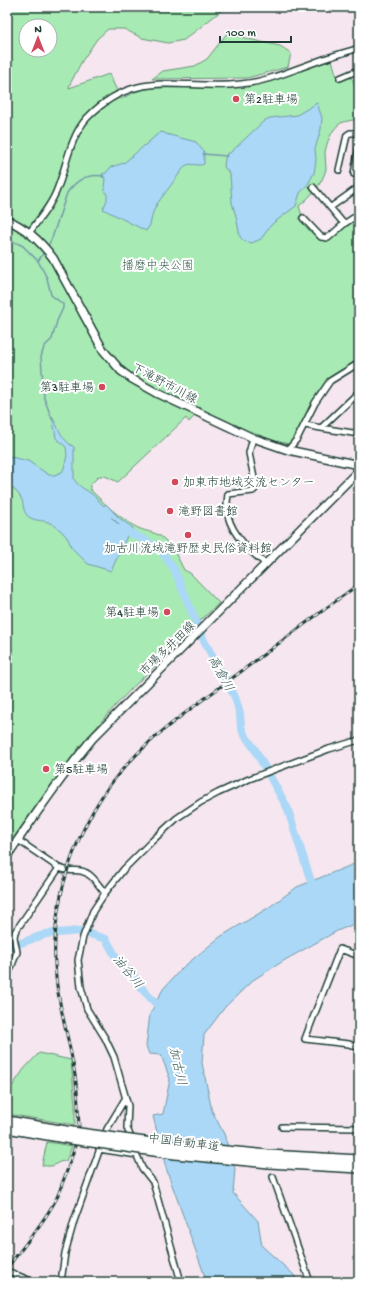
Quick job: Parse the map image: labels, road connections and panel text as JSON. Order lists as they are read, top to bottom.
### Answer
{
  "streets": {
    "highway": ["中国自動車道"],
    "main road": ["下滝野市川線", "市場多井田線"]
  },
  "water": ["高倉川", "油谷川", "加古川"],
  "parks": ["播磨中央公園"],
  "places": [
    "第2駐車場",
    "第3駐車場",
    "加東市地域交流センター",
    "滝野図書館",
    "加古川流域滝野歴史民俗資料館",
    "第4駐車場",
    "第5駐車場"
  ],
  "scale_bar": "100 m",
  "north": "top"
}
